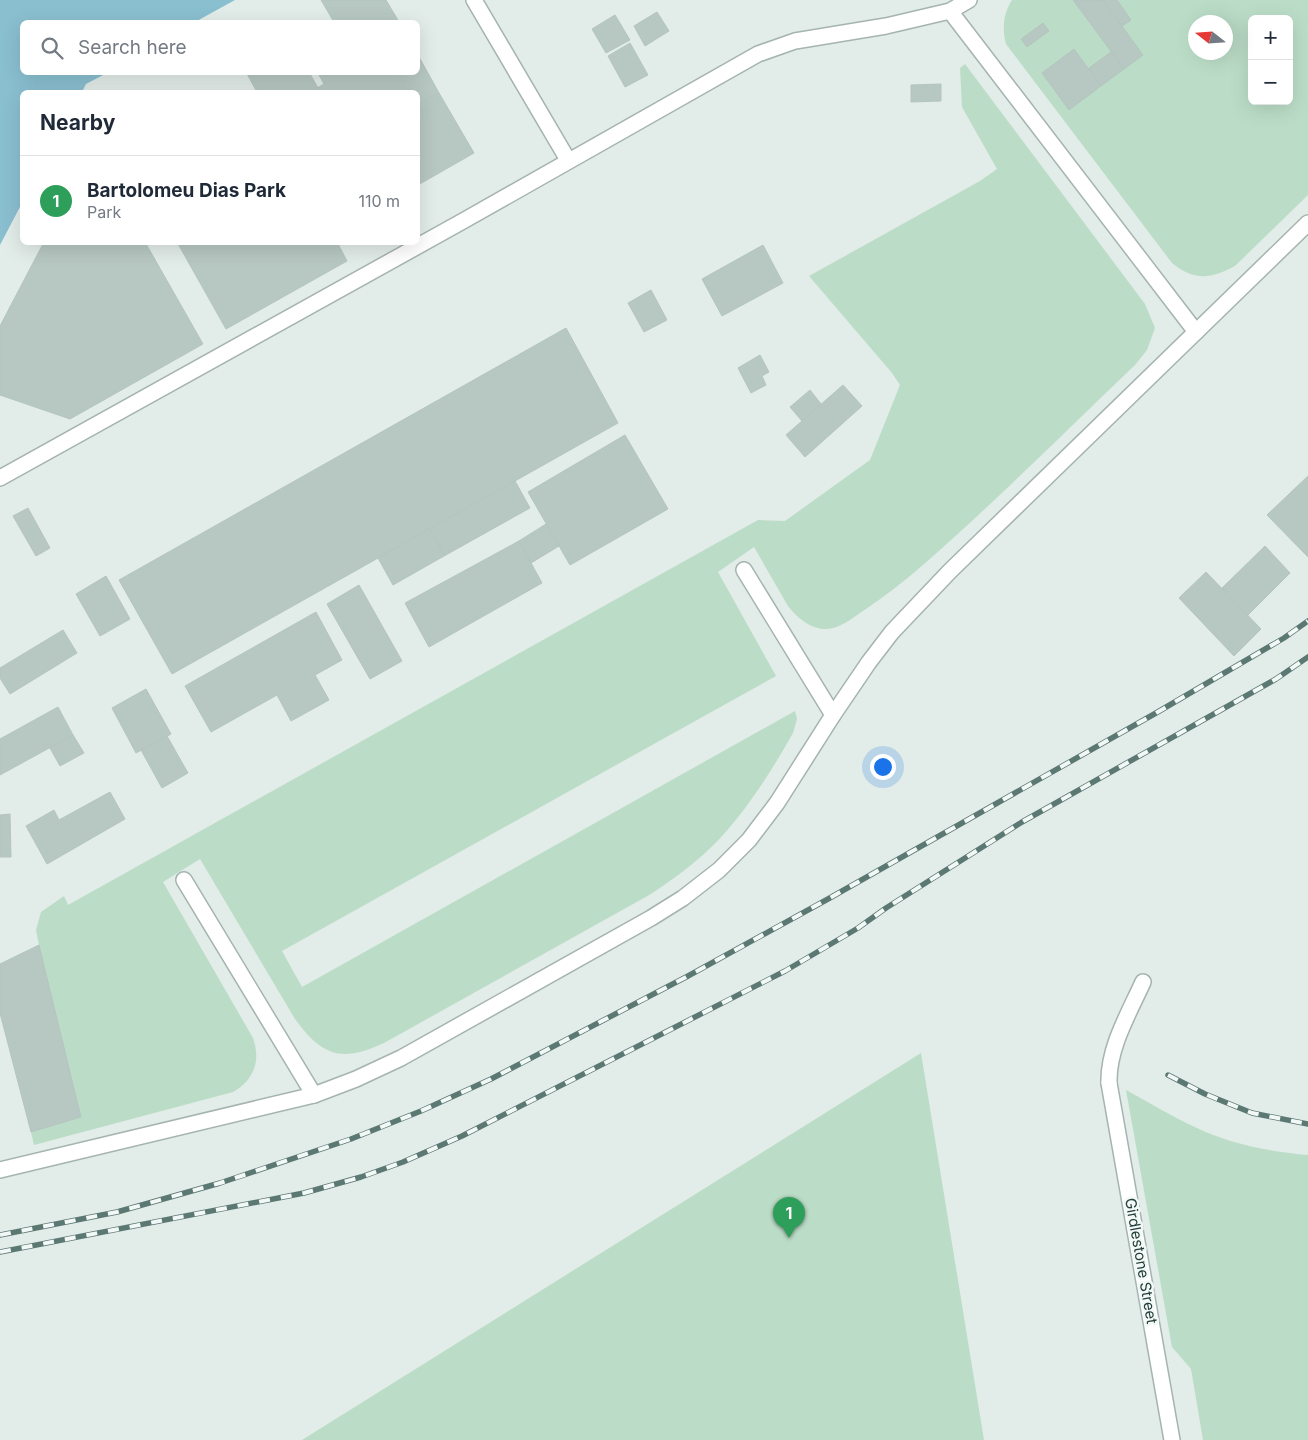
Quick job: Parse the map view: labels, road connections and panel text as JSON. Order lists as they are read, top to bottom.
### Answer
{
  "streets": {
    "street": ["Girdlestone Street"]
  },
  "north": "left",
  "page": {
    "map_buttons": ["+", "−"],
    "search": "Search here",
    "heading": "Nearby",
    "list": [
      {
        "mark": "1",
        "name": "Bartolomeu Dias Park",
        "note": "Park",
        "value": "110 m"
      }
    ],
    "pins": "1"
  }
}
